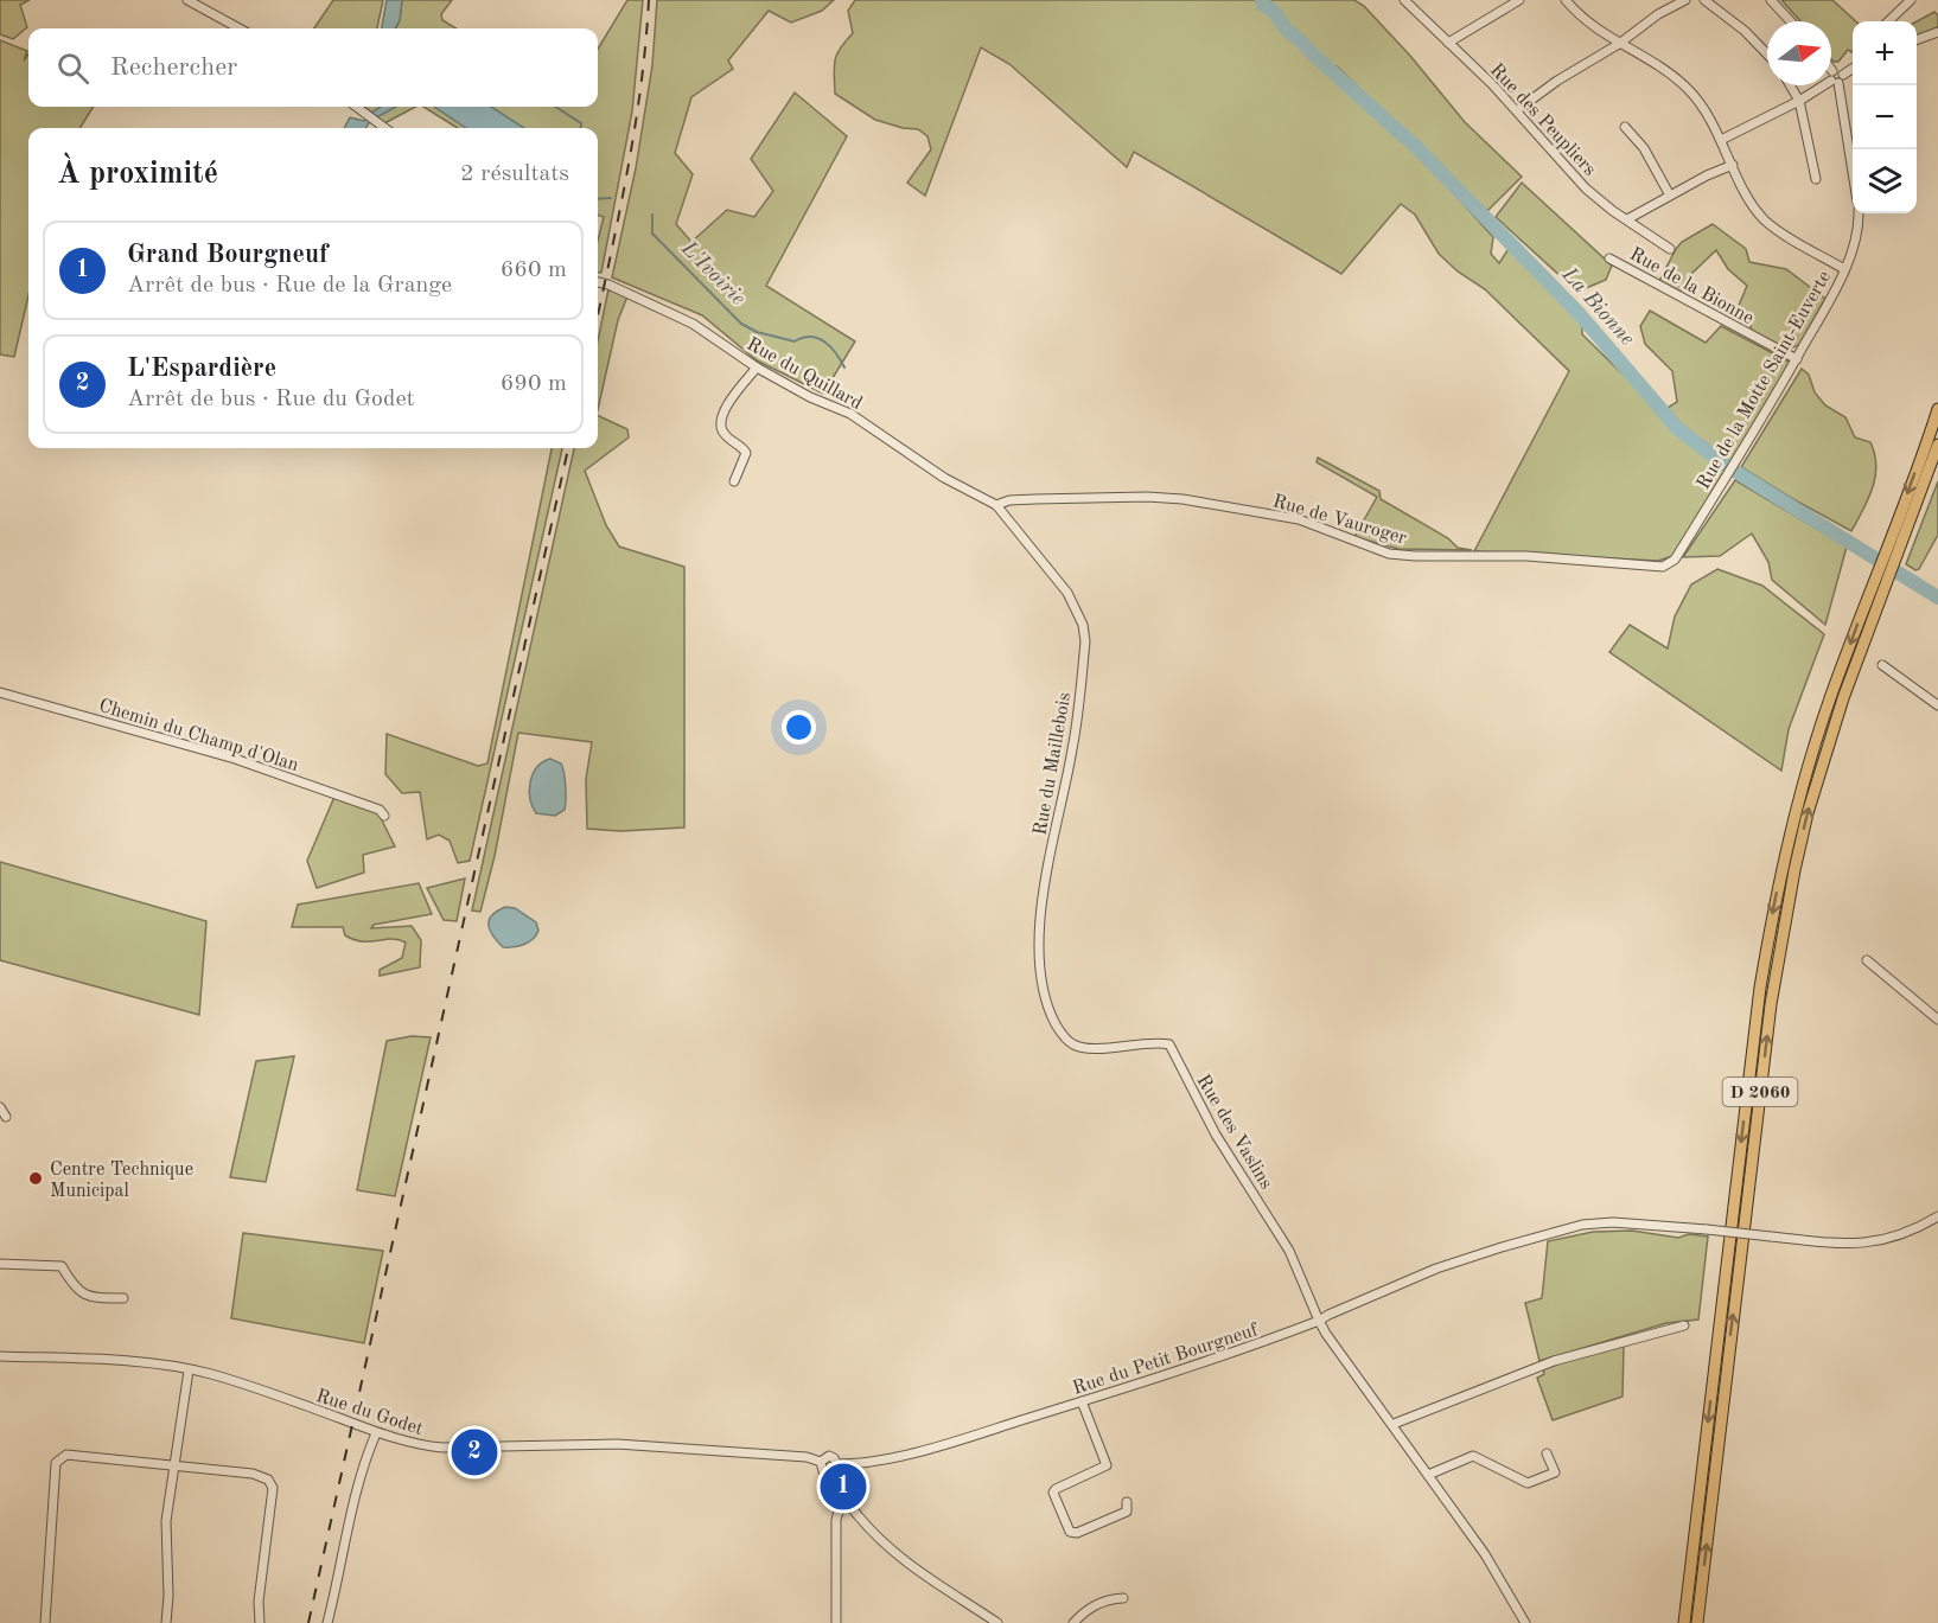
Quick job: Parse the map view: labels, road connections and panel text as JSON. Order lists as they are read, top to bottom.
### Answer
{
  "streets": {
    "highway": ["D 2060"],
    "street": [
      "Rue des Peupliers",
      "Rue de la Bionne",
      "Rue du Quillard",
      "Rue de la Motte Saint-Euverte",
      "Rue de Vauroger",
      "Chemin du Champ d'Olan",
      "Rue du Maillebois",
      "Rue des Vaslins",
      "Rue du Petit Bourgneuf",
      "Rue du Godet"
    ]
  },
  "crossings": [
    ["Rue de la Bionne", "Rue de la Motte Saint-Euverte"],
    ["Rue du Quillard", "Rue de Vauroger"],
    ["Rue du Quillard", "Rue du Maillebois"],
    ["Rue de la Motte Saint-Euverte", "Rue de Vauroger"],
    ["Rue de Vauroger", "Rue du Maillebois"],
    ["Rue du Maillebois", "Rue des Vaslins"],
    ["Rue des Vaslins", "Rue du Petit Bourgneuf"],
    ["Rue du Petit Bourgneuf", "Rue du Godet"]
  ],
  "water": ["L'Ivoirie", "La Bionne"],
  "places": ["Centre Technique Municipal"],
  "north": "right",
  "page": {
    "map_buttons": ["+", "−"],
    "search": "Rechercher",
    "heading": ["À proximité", "2 résultats"],
    "list": [
      {
        "mark": "1",
        "name": "Grand Bourgneuf",
        "note": "Arrêt de bus · Rue de la Grange",
        "value": "660 m"
      },
      {
        "mark": "2",
        "name": "L'Espardière",
        "note": "Arrêt de bus · Rue du Godet",
        "value": "690 m"
      }
    ],
    "pins": ["2", "1"]
  }
}
